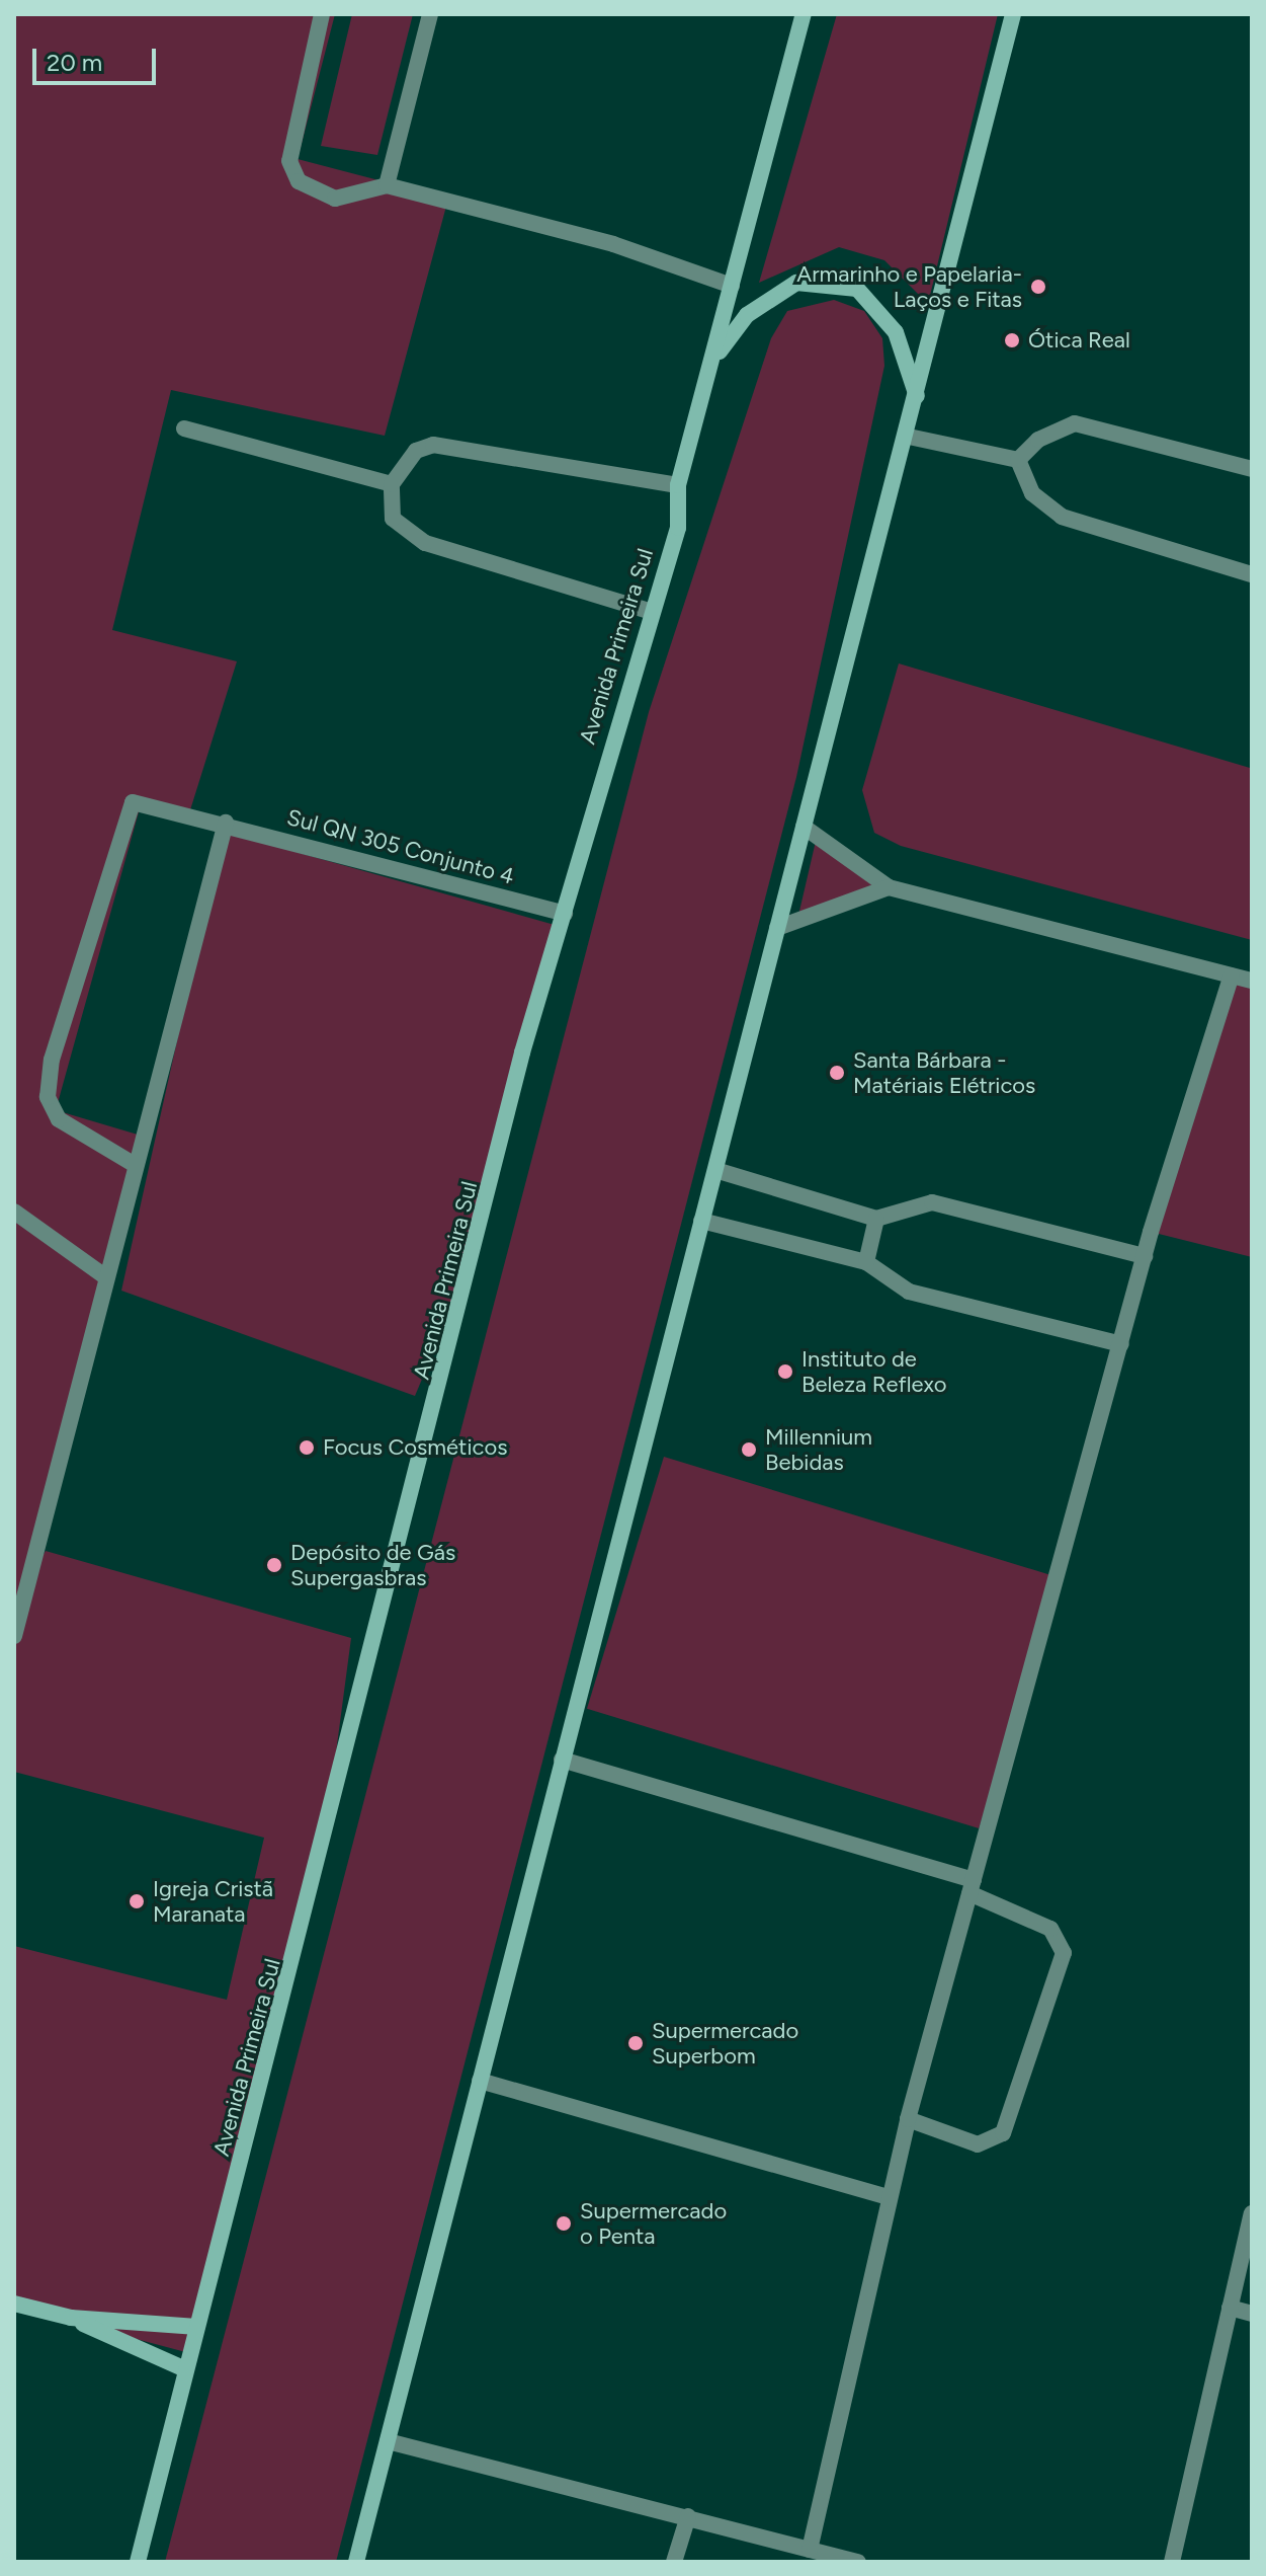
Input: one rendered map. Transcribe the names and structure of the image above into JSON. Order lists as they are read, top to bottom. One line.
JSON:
{"streets":{"main road":["Avenida Primeira Sul"],"street":["Sul QN 305 Conjunto 4"]},"crossings":[["Avenida Primeira Sul","Sul QN 305 Conjunto 4"]],"places":["Armarinho e Papelaria- Laços e Fitas","Ótica Real","Santa Bárbara - Matériais Elétricos","Instituto de Beleza Reflexo","Focus Cosméticos","Millennium Bebidas","Depósito de Gás Supergasbras","Igreja Cristã Maranata","Supermercado Superbom","Supermercado o Penta"],"scale_bar":"20 m"}
